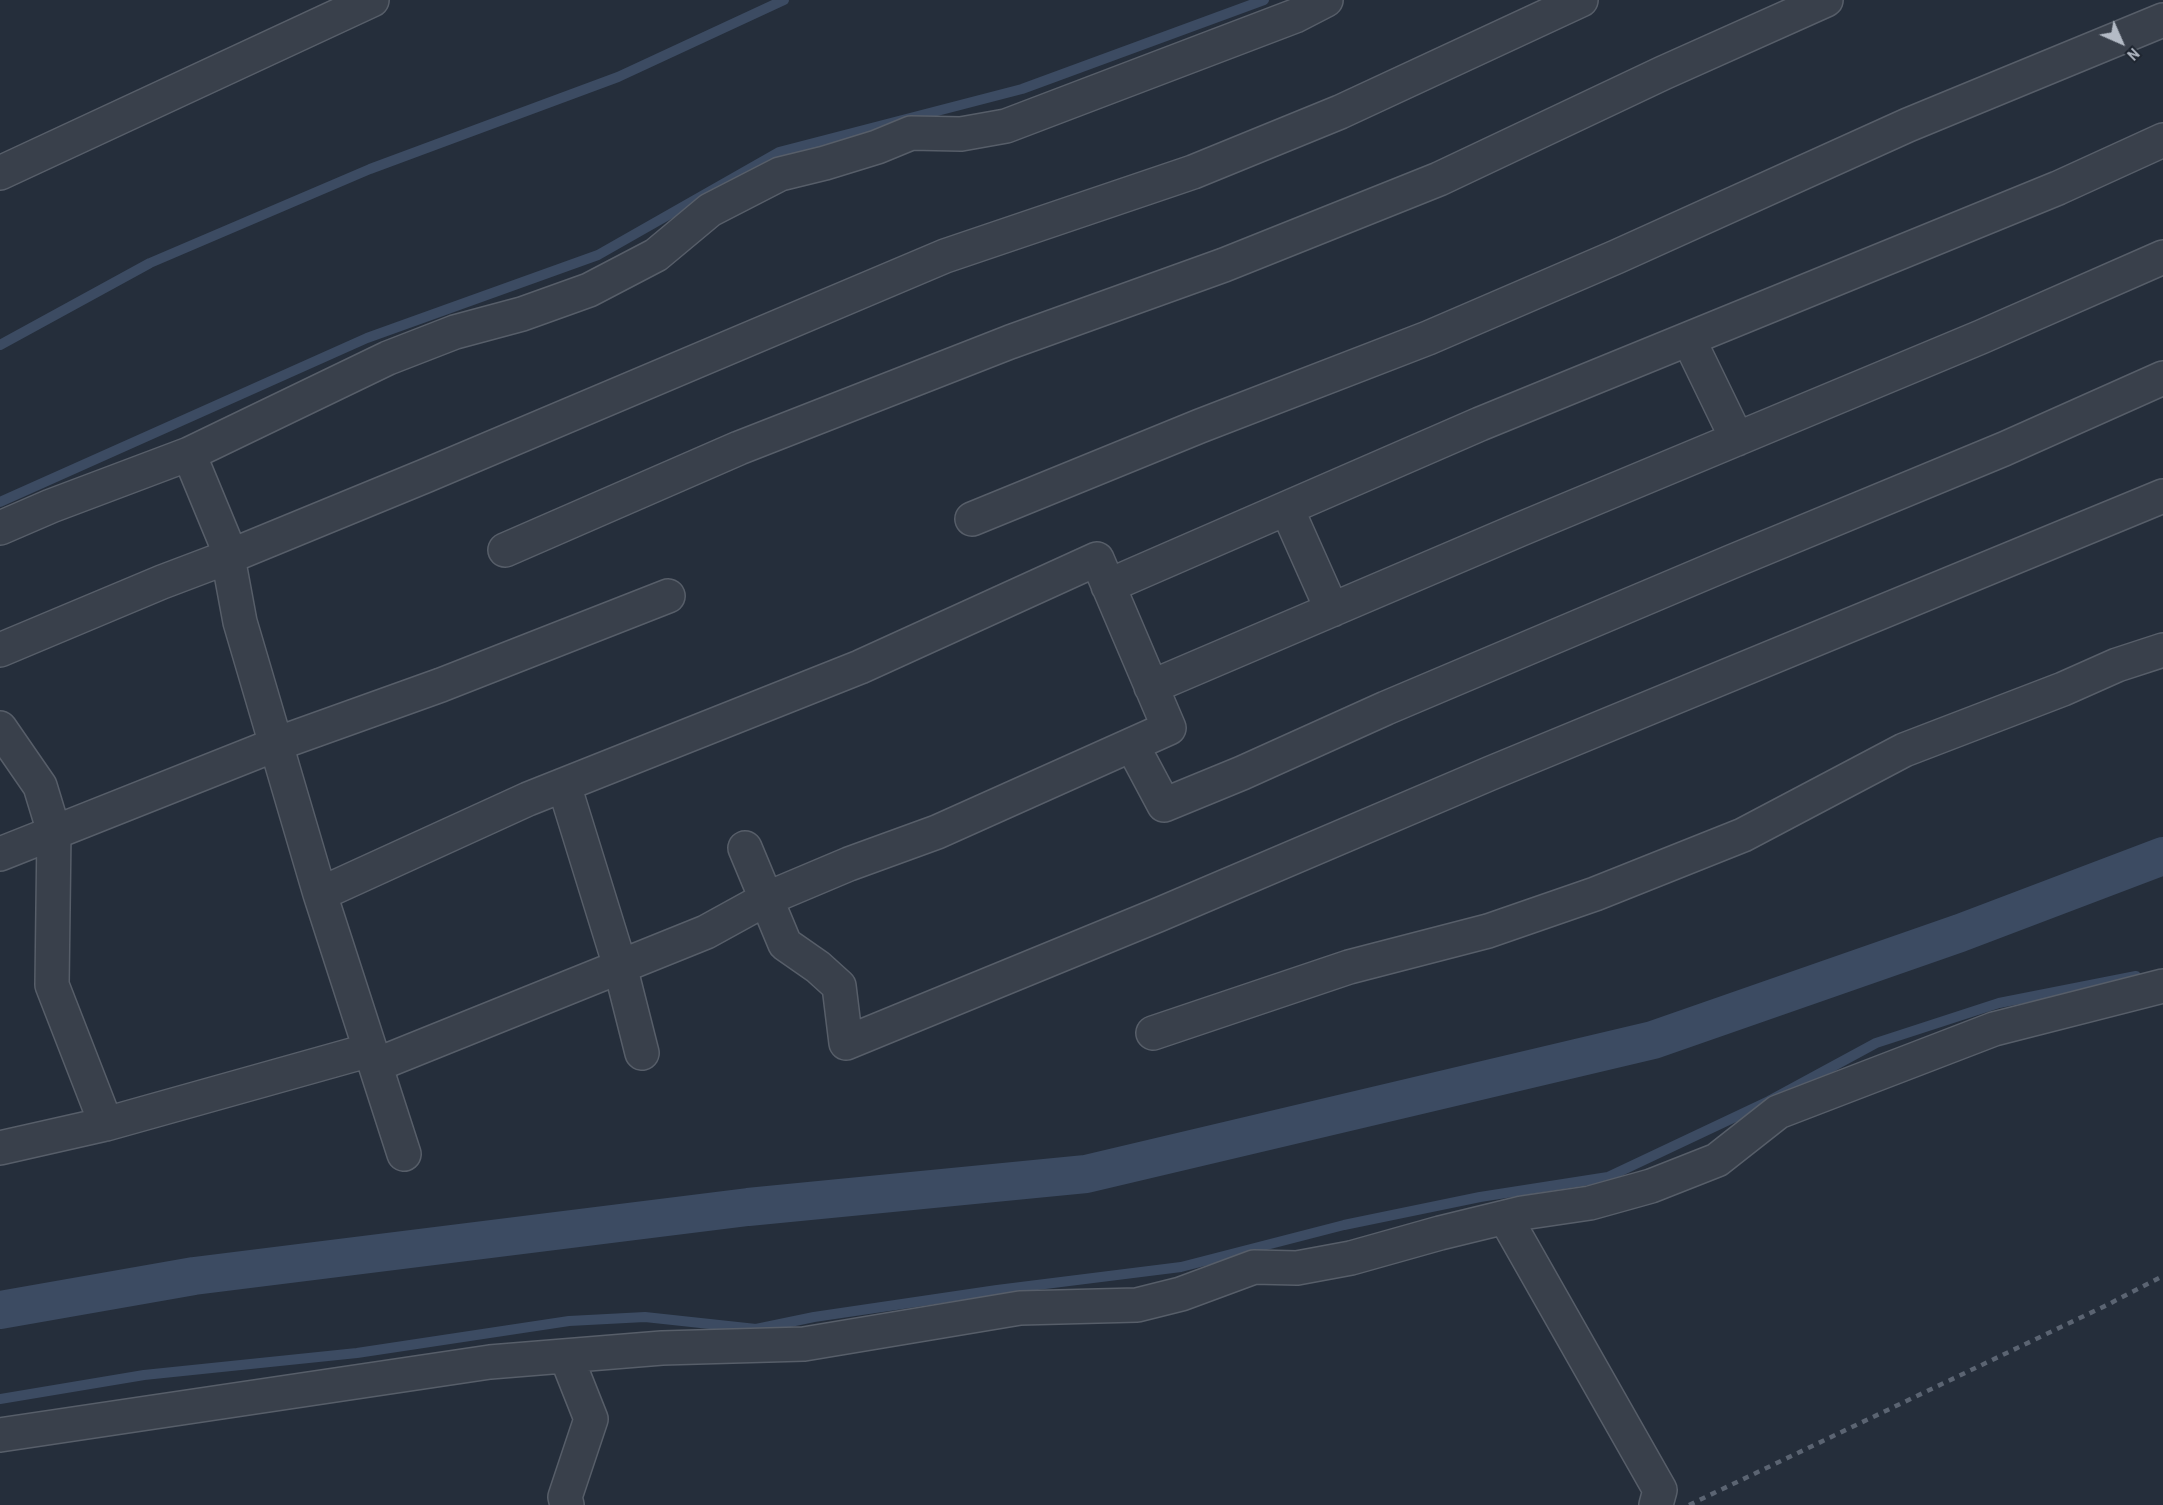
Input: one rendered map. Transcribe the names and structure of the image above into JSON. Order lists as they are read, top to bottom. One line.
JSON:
{"north":"bottom right"}
